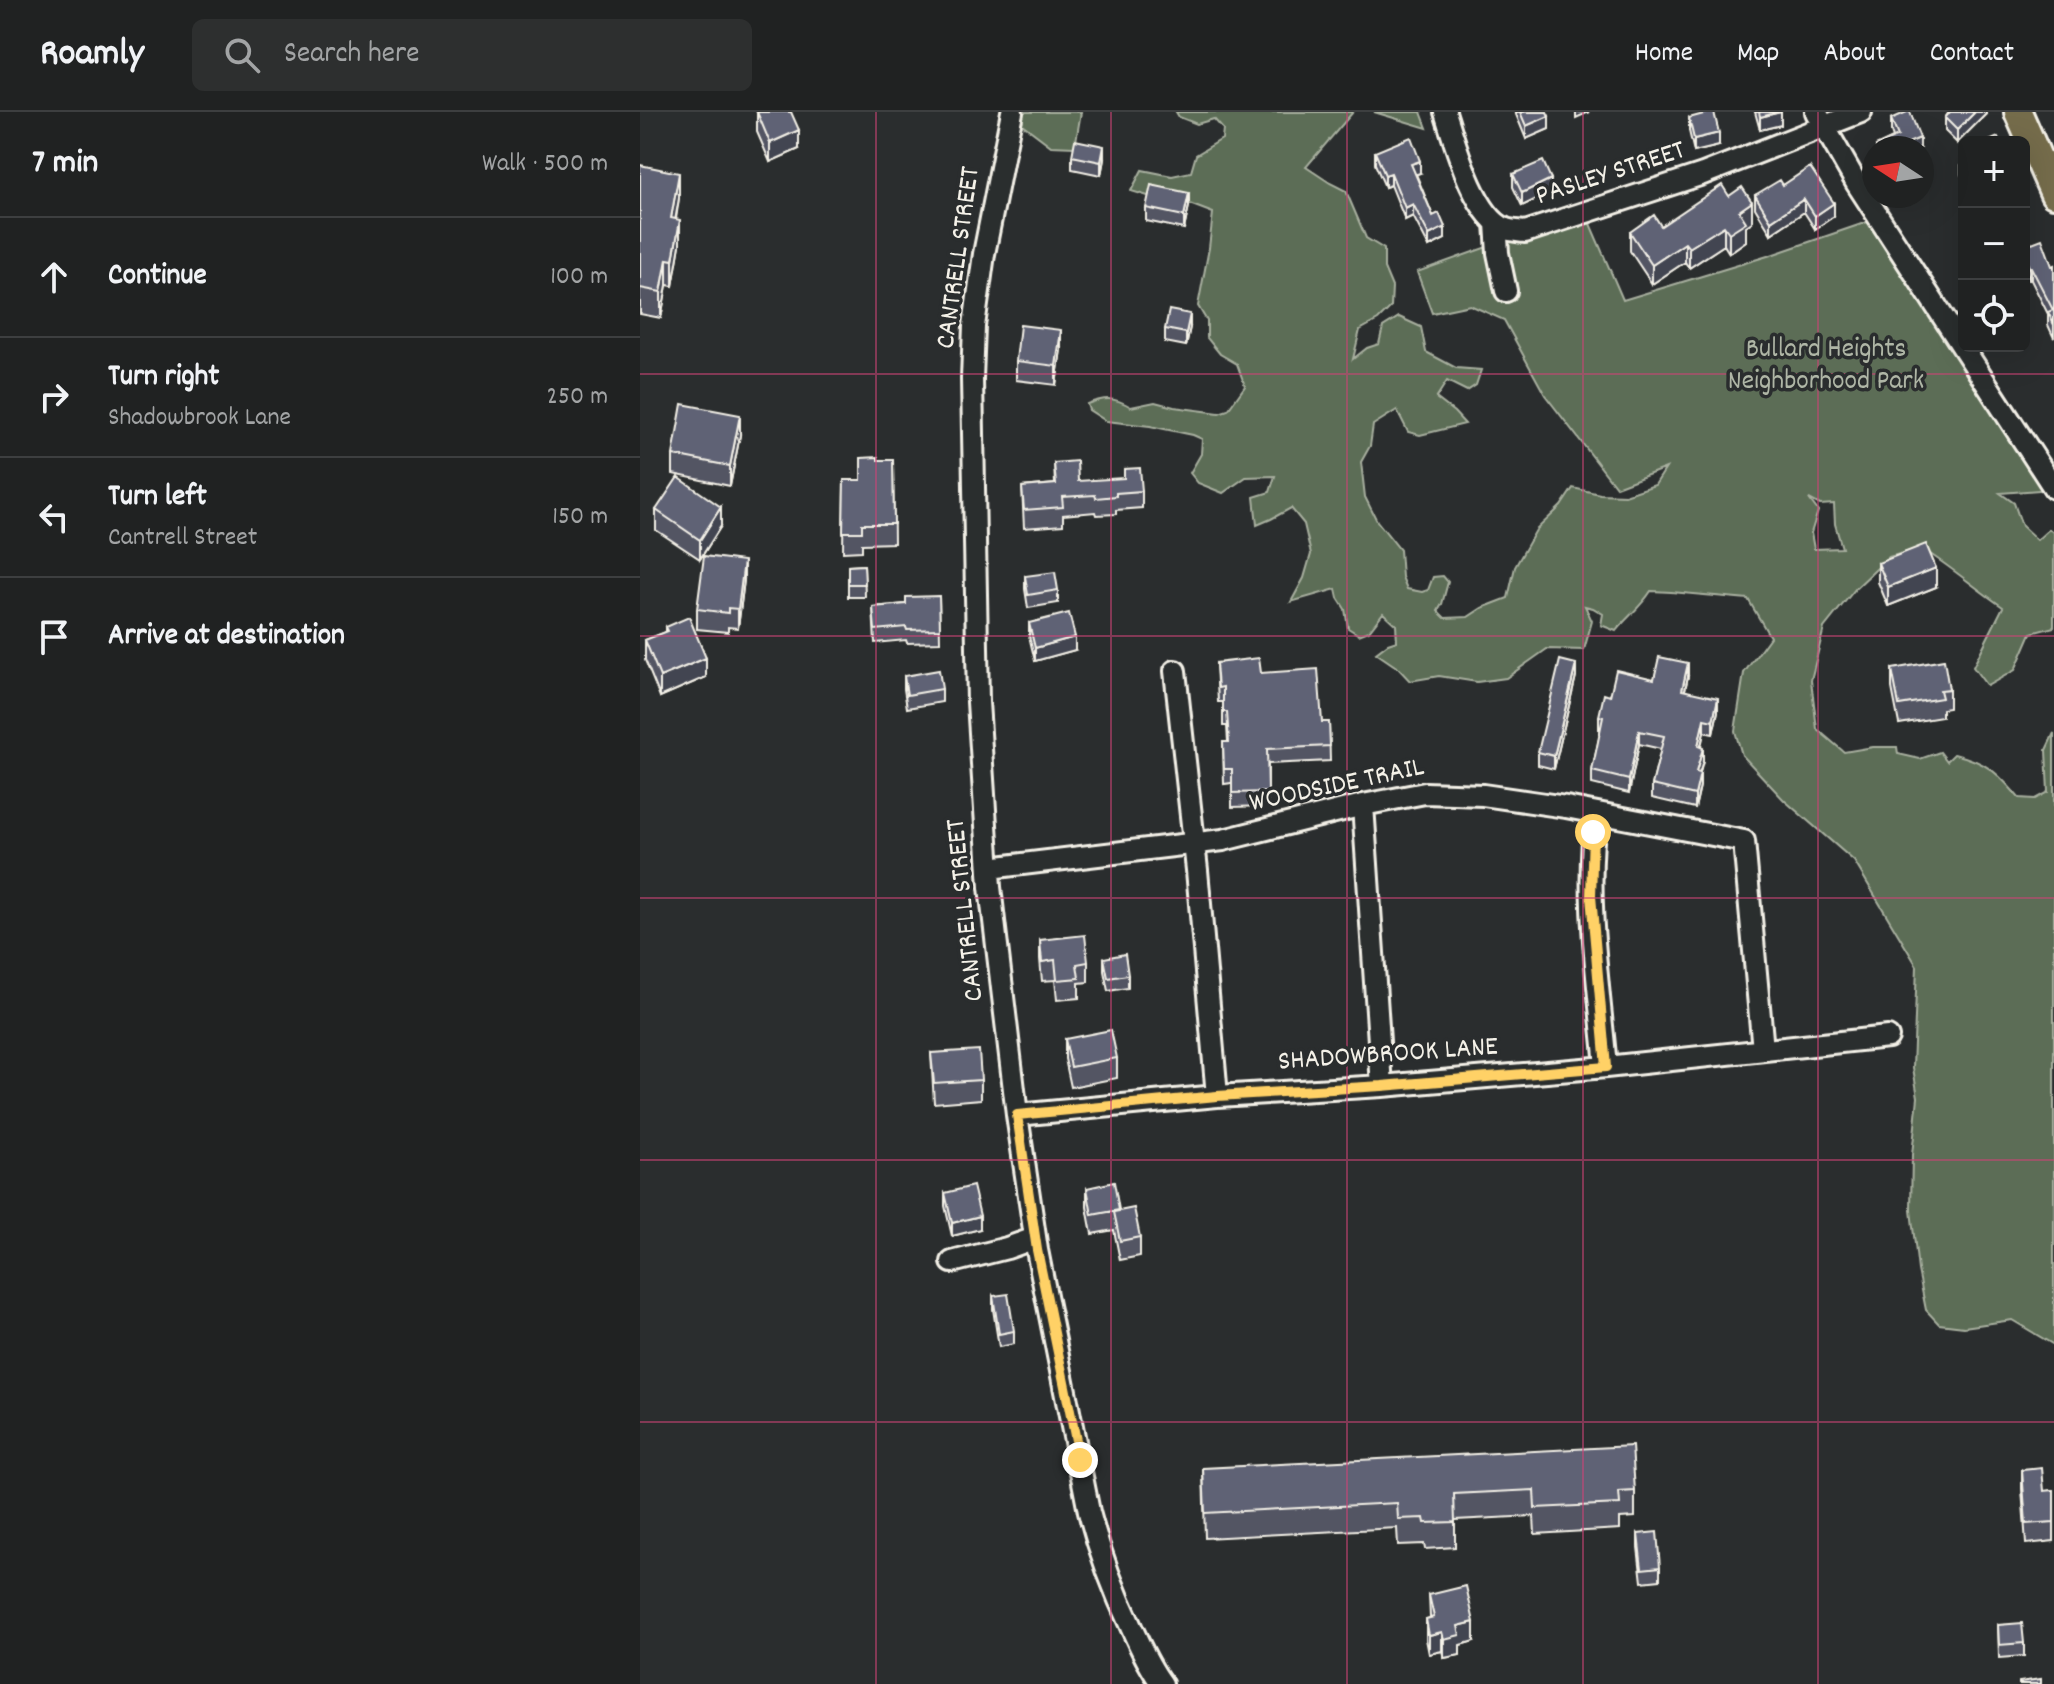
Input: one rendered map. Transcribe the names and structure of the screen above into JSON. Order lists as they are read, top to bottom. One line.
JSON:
{"streets":{"street":["PASLEY STREET","CANTRELL STREET","WOODSIDE TRAIL","SHADOWBROOK LANE"]},"crossings":[["CANTRELL STREET","WOODSIDE TRAIL"],["CANTRELL STREET","SHADOWBROOK LANE"],["WOODSIDE TRAIL","SHADOWBROOK LANE"]],"parks":["Bullard Heights Neighborhood Park"],"north":"left","page":{"header":"Roamly","search":"Search here","nav":["Home","Map","About","Contact"],"heading":["7 min","Walk · 500 m"],"map_buttons":["+","−"],"list":[["Continue","100 m"],["Turn right","Shadowbrook Lane","250 m"],["Turn left","Cantrell Street","150 m"],"Arrive at destination"]}}
